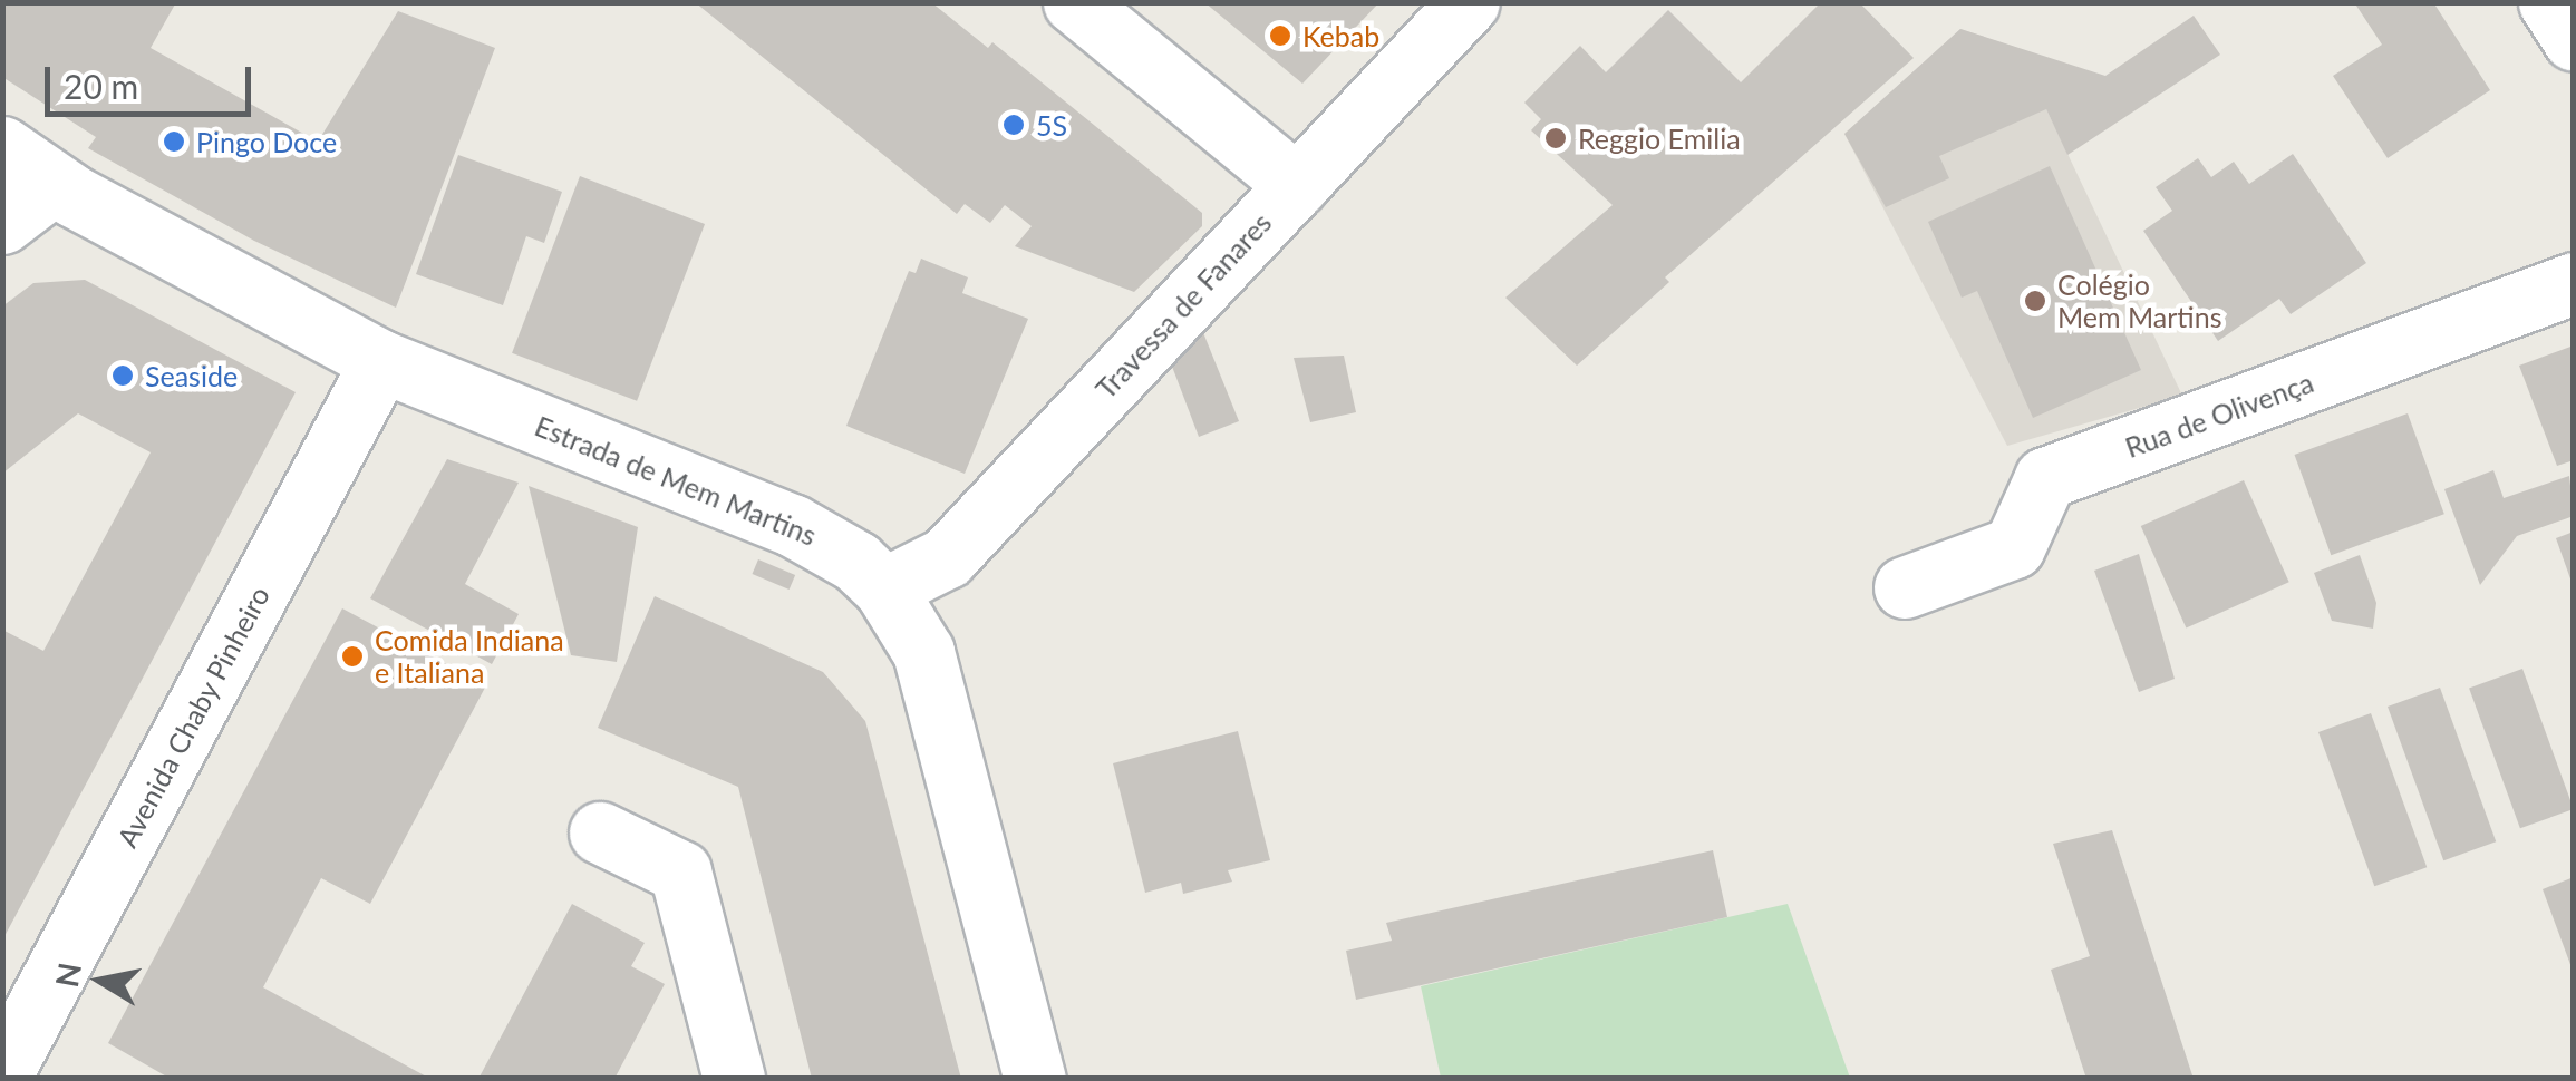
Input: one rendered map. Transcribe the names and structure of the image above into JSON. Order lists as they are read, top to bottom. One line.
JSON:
{"streets":{"street":["Travessa de Fanares","Rua de Olivença","Estrada de Mem Martins","Avenida Chaby Pinheiro"]},"crossings":[["Travessa de Fanares","Estrada de Mem Martins"],["Estrada de Mem Martins","Avenida Chaby Pinheiro"]],"places":["Kebab","5S","Reggio Emilia","Pingo Doce","Colégio Mem Martins","Seaside","Comida Indiana e Italiana"],"scale_bar":"20 m","north":"left"}
